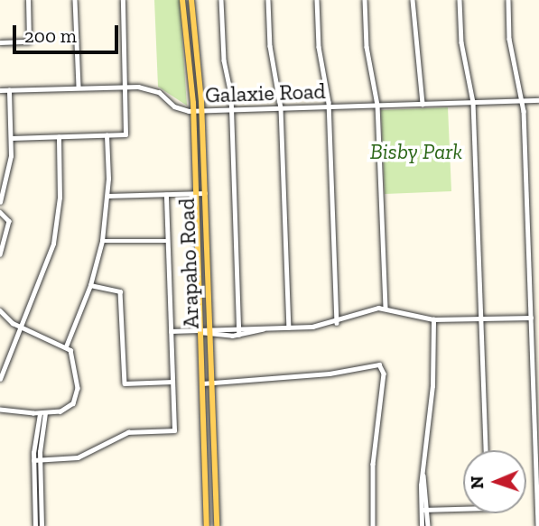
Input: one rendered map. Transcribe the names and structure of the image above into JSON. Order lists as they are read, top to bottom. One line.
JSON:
{"streets":{"main road":["Arapaho Road"],"street":["Galaxie Road"]},"crossings":[["Galaxie Road","Arapaho Road"]],"parks":["Bisby Park"],"scale_bar":"200 m","north":"left"}
